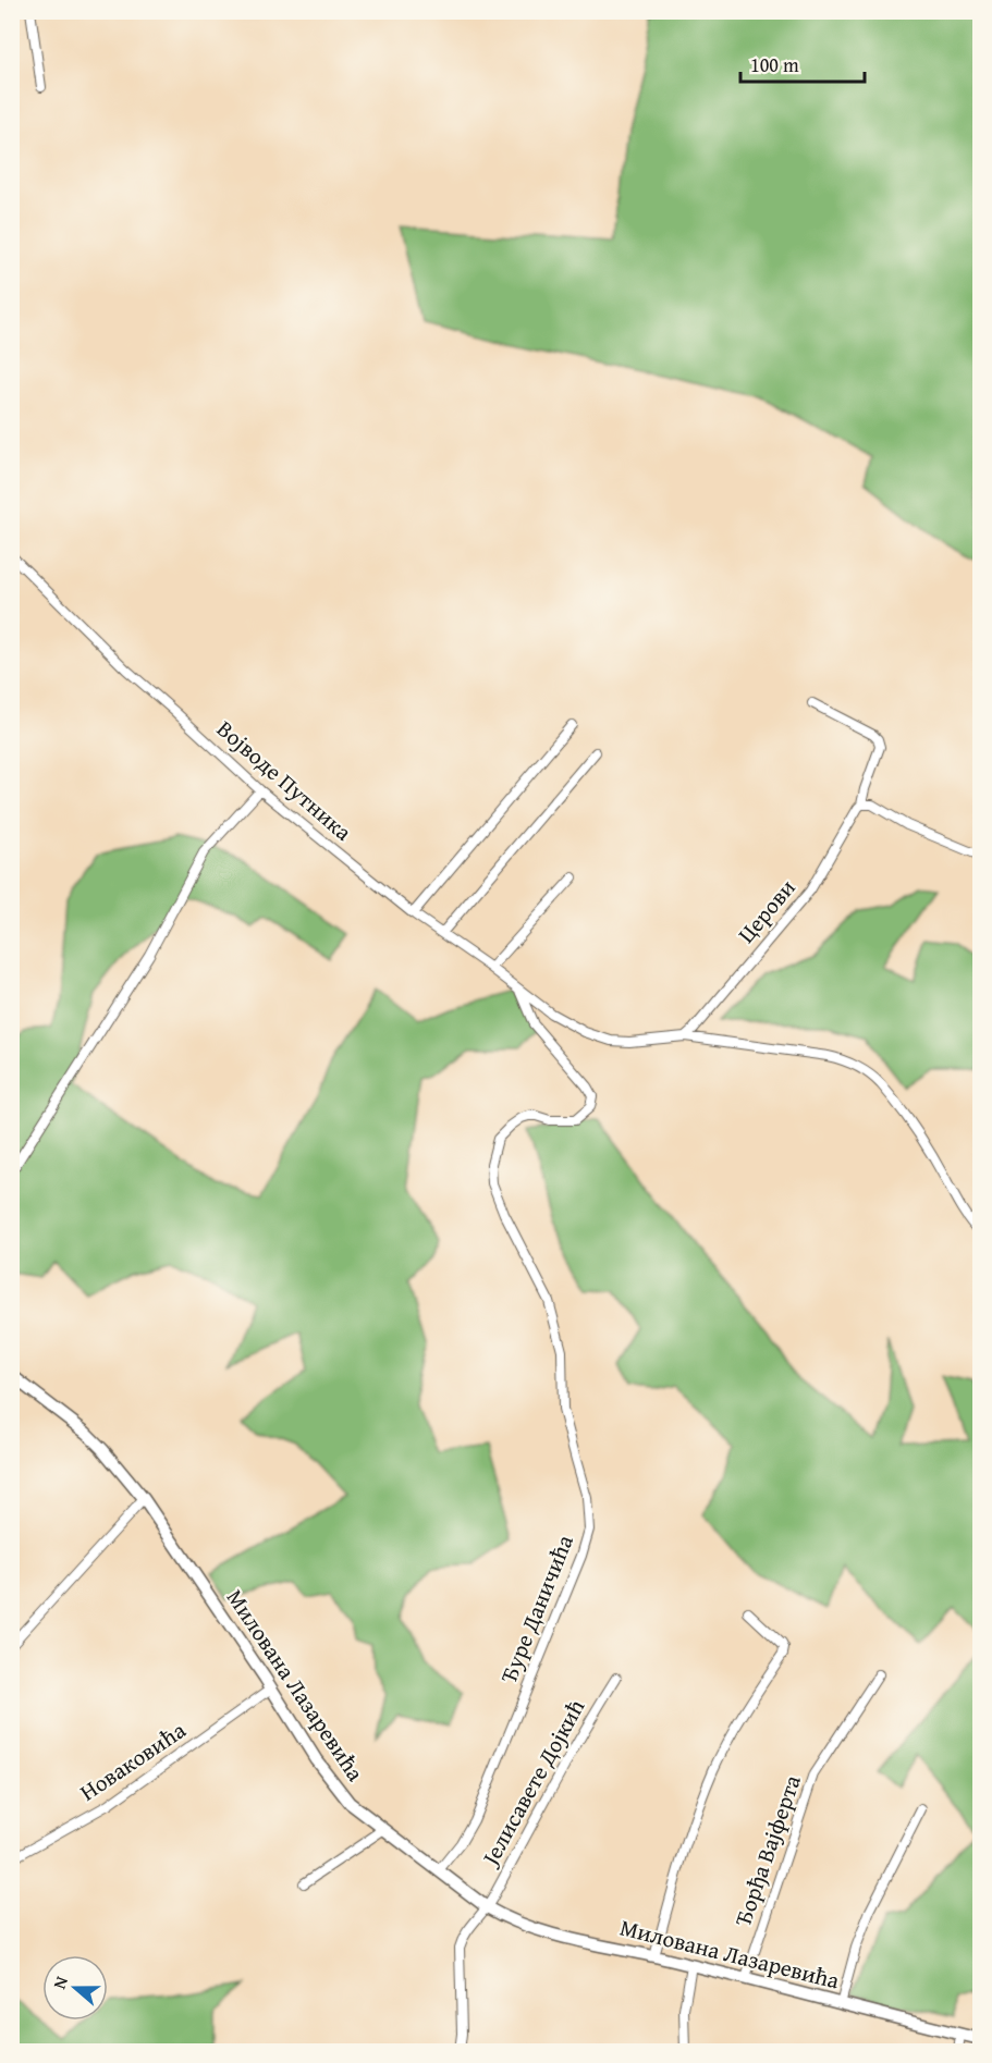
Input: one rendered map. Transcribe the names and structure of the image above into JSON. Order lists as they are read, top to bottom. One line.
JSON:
{"streets":{"street":["Војводе Путника","Церови","Ђуре Даничића","Милована Лазаревића","Новаковића","Јелисавете Дојкић","Ђорђа Вајферта"]},"crossings":[["Војводе Путника","Церови"],["Војводе Путника","Ђуре Даничића"],["Ђуре Даничића","Милована Лазаревића"],["Милована Лазаревића","Новаковића"],["Милована Лазаревића","Јелисавете Дојкић"],["Милована Лазаревића","Ђорђа Вајферта"]],"scale_bar":"100 m","north":"left"}
